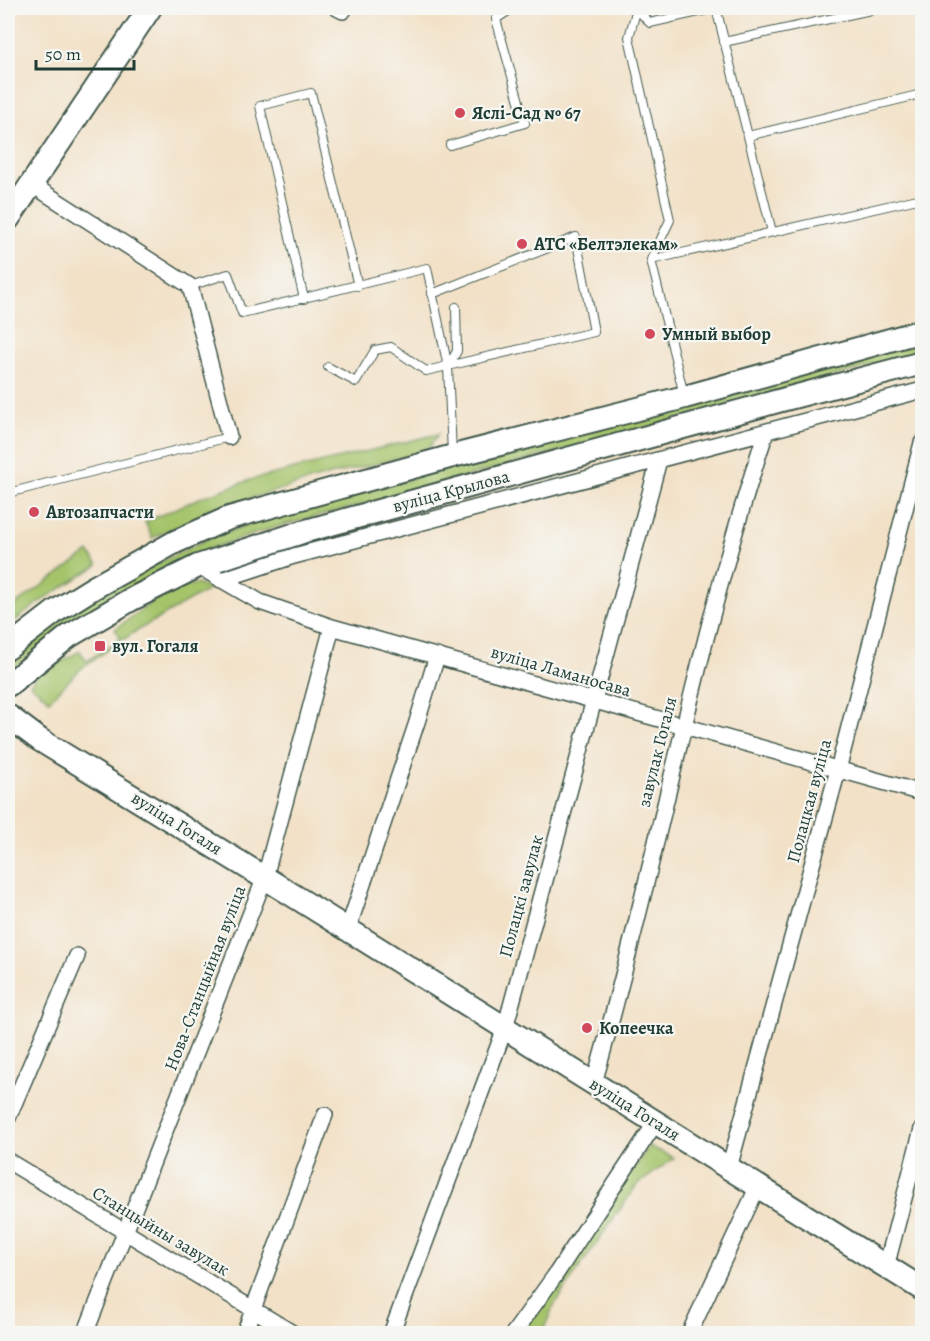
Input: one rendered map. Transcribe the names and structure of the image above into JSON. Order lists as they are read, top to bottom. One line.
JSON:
{"streets":{"main road":["вуліца Крылова","вуліца Гогаля"],"street":["вуліца Ламаносава","завулак Гогаля","Полацкая вуліца","Полацкі завулак","Нова-Станцыйная вуліца","Станцыйны завулак"]},"crossings":[["вуліца Крылова","вуліца Ламаносава"],["вуліца Ламаносава","завулак Гогаля"],["вуліца Ламаносава","Полацкая вуліца"],["вуліца Ламаносава","Полацкі завулак"],["вуліца Ламаносава","Нова-Станцыйная вуліца"],["завулак Гогаля","вуліца Гогаля"],["Полацкая вуліца","вуліца Гогаля"],["вуліца Гогаля","Полацкі завулак"],["вуліца Гогаля","Нова-Станцыйная вуліца"],["Нова-Станцыйная вуліца","Станцыйны завулак"]],"places":{"other":["Яслі-Сад № 67","АТС «Белтэлекам»","Умный выбор","Автозапчасти","Копеечка"],"transit":["вул. Гогаля"]},"scale_bar":"50 m"}
